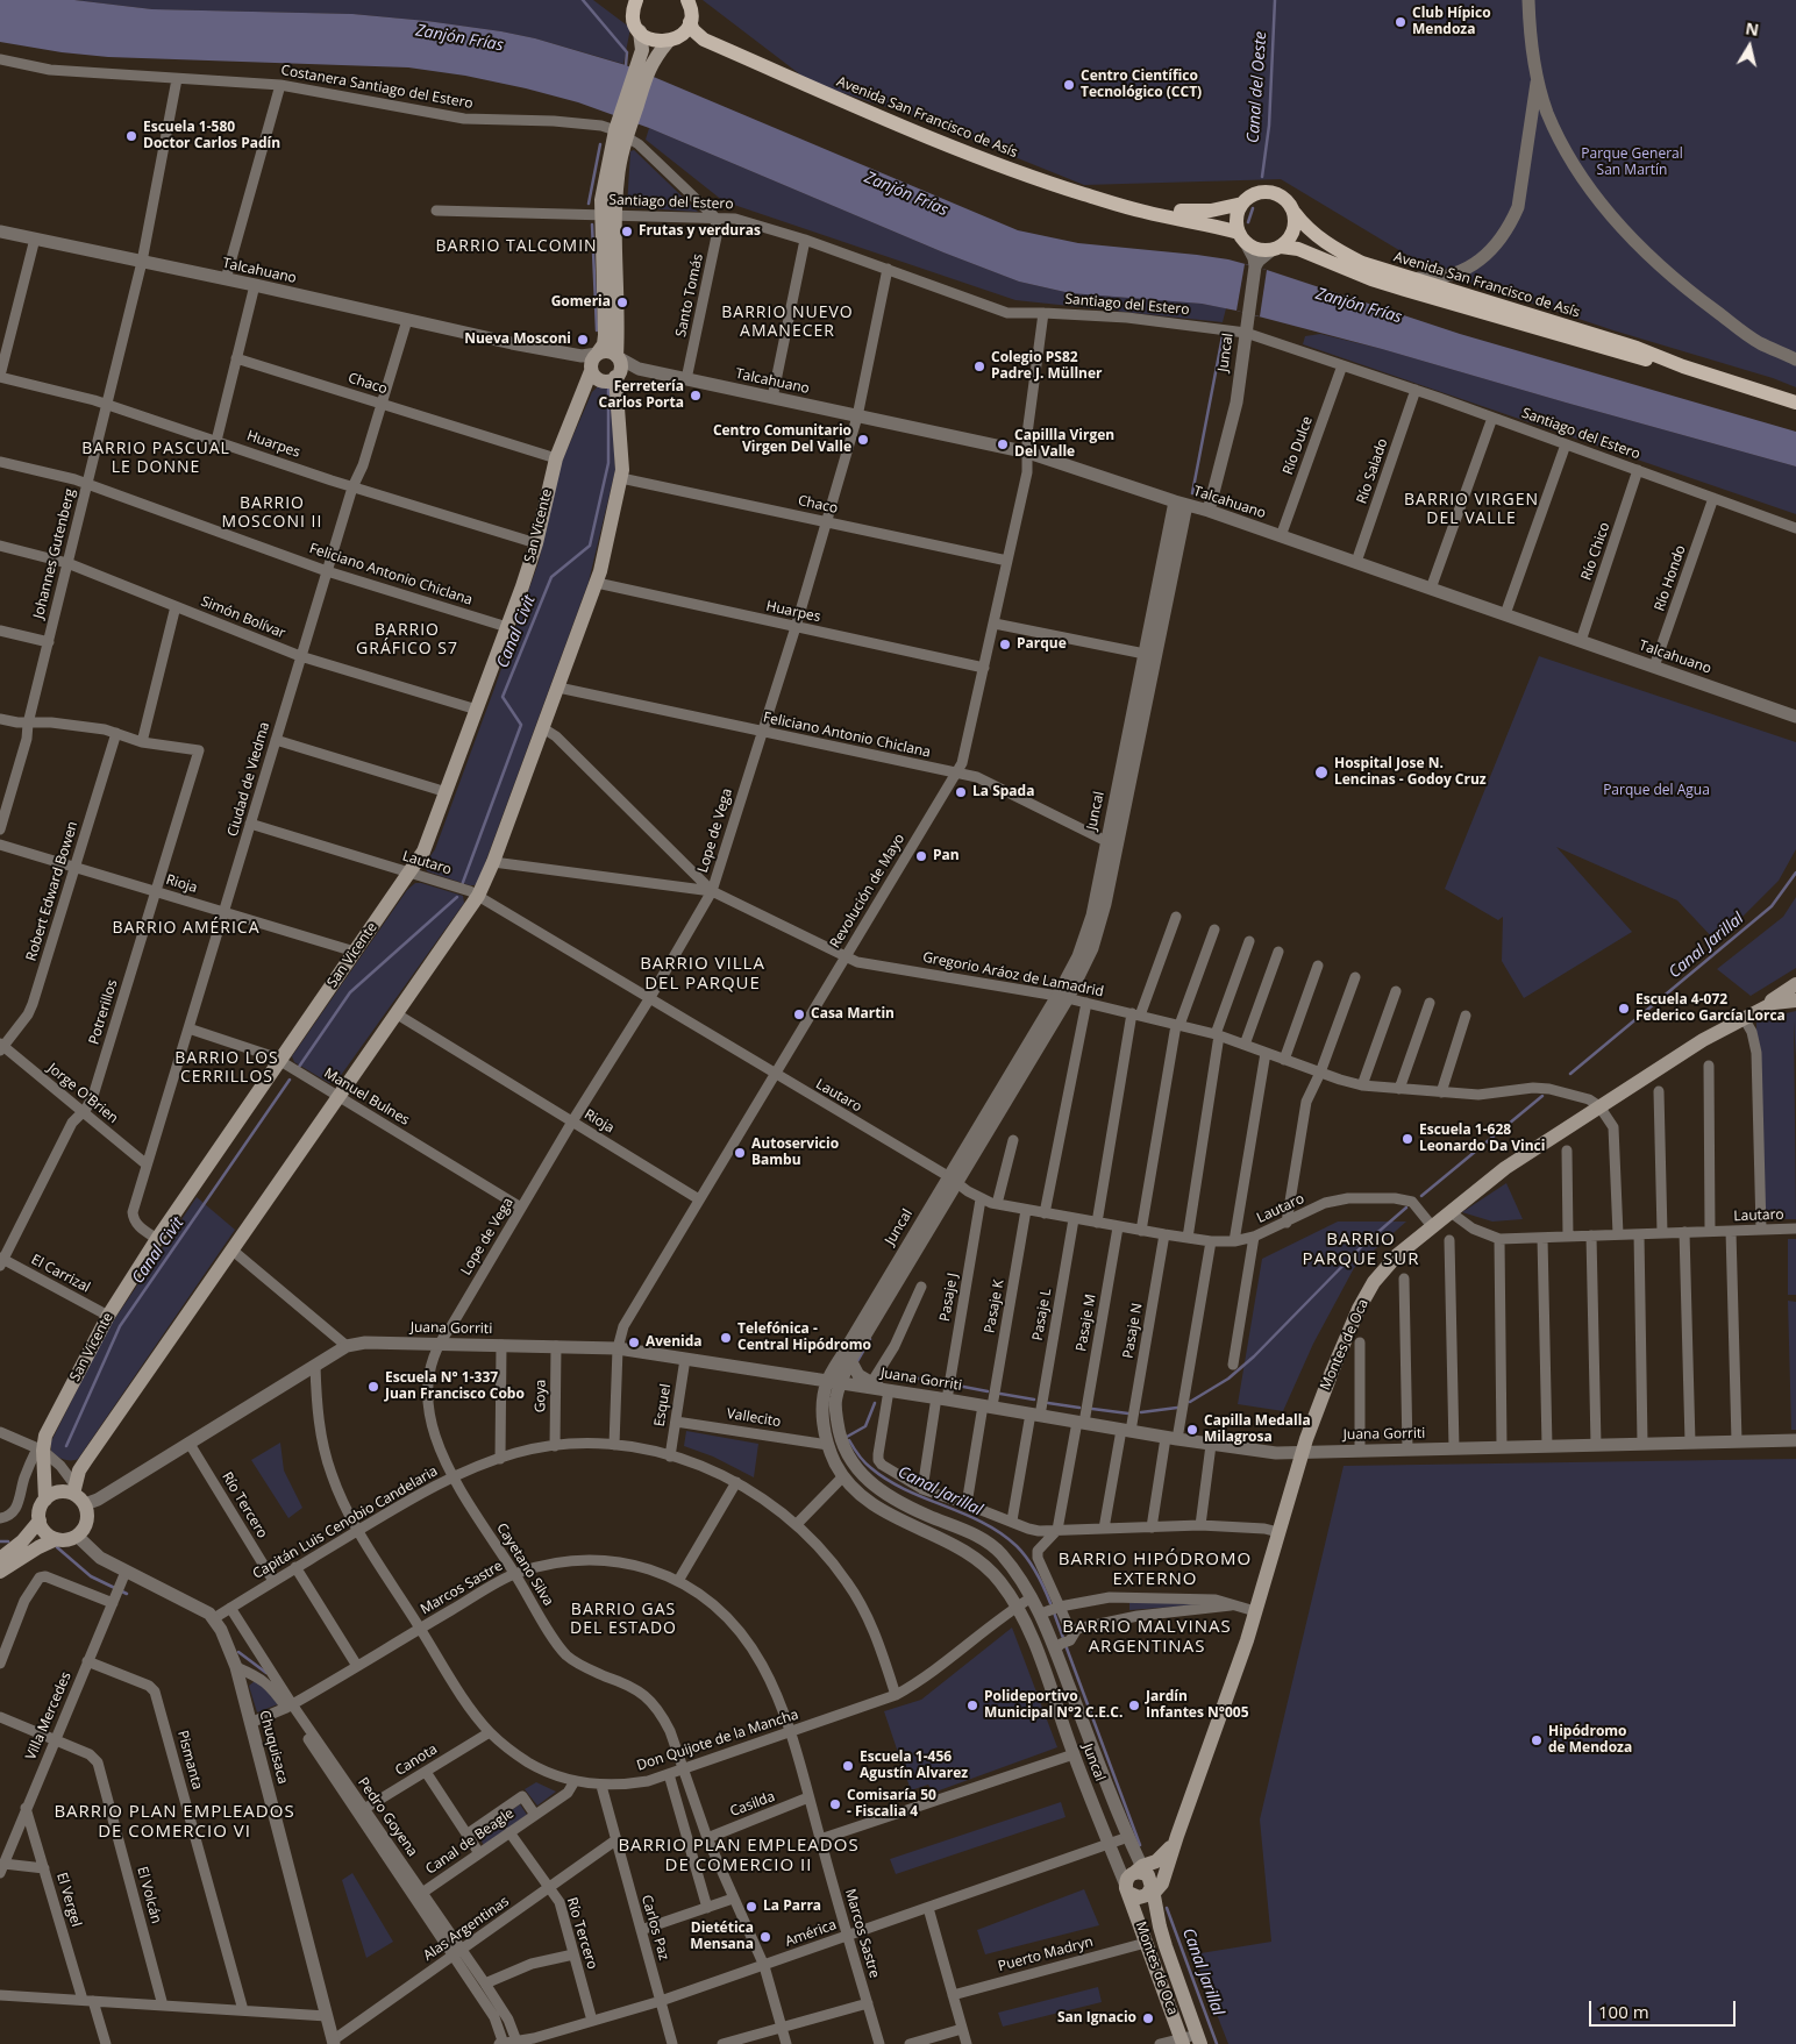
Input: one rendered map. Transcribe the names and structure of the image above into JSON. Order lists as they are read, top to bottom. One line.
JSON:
{"streets":{"main road":["Avenida San Francisco de Asís","San Vicente","Montes de Oca"],"street":["Costanera Santiago del Estero","Santiago del Estero","Talcahuano","Santo Tomás","Juncal","Chaco","Huarpes","Río Dulce","Río Salado","Río Chico","Johannes Gutenberg","Feliciano Antonio Chiclana","Río Hondo","Simón Bolívar","Ciudad de Viedma","Lope de Vega","Lautaro","Rioja","Robert Edward Bowen","Revolución de Mayo","Gregorio Aráoz de Lamadrid","Potrerillos","Jorge O'Brien","Manuel Bulnes","El Carrizal","Pasaje J","Pasaje K","Pasaje L","Pasaje M","Juana Gorriti","Pasaje N","Goya","Esquel","Vallecito","Río Tercero","Capitán Luis Cenobio Candelaria","Cayetano Silva","Marcos Sastre","Villa Mercedes","Don Quijote de la Mancha","Chuquisaca","Pismanta","Canota","Casilda","Pedro Goyena","Canal de Beagle","El Volcán","El Vergel","Carlos Paz","Alas Argentinas","América","Puerto Madryn"]},"crossings":[["Costanera Santiago del Estero","Santiago del Estero"],["Costanera Santiago del Estero","Santo Tomás"],["Costanera Santiago del Estero","Johannes Gutenberg"],["Santiago del Estero","Santo Tomás"],["Santiago del Estero","Juncal"],["Santiago del Estero","Río Dulce"],["Santiago del Estero","Río Salado"],["Santiago del Estero","Río Chico"],["Santiago del Estero","Río Hondo"],["Santiago del Estero","Lope de Vega"],["Santiago del Estero","Revolución de Mayo"],["Talcahuano","Santo Tomás"],["Talcahuano","Juncal"],["Talcahuano","Río Dulce"],["Talcahuano","Río Salado"],["Talcahuano","San Vicente"],["Talcahuano","Río Chico"],["Talcahuano","Johannes Gutenberg"],["Talcahuano","Río Hondo"],["Talcahuano","Ciudad de Viedma"],["Talcahuano","Lope de Vega"],["Talcahuano","Revolución de Mayo"],["Juncal","Feliciano Antonio Chiclana"],["Juncal","Lautaro"],["Juncal","Gregorio Aráoz de Lamadrid"],["Juncal","Juana Gorriti"],["Juncal","Montes de Oca"],["Juncal","Vallecito"],["Juncal","Don Quijote de la Mancha"],["Juncal","América"],["Chaco","San Vicente"],["Chaco","Ciudad de Viedma"],["Chaco","Lope de Vega"],["Chaco","Revolución de Mayo"],["Huarpes","San Vicente"],["Huarpes","Johannes Gutenberg"],["Huarpes","Ciudad de Viedma"],["Huarpes","Lope de Vega"],["Huarpes","Revolución de Mayo"],["San Vicente","Feliciano Antonio Chiclana"],["San Vicente","Simón Bolívar"],["San Vicente","Ciudad de Viedma"],["San Vicente","Lautaro"],["San Vicente","Rioja"],["San Vicente","Manuel Bulnes"],["San Vicente","El Carrizal"],["San Vicente","Juana Gorriti"],["Johannes Gutenberg","Feliciano Antonio Chiclana"],["Johannes Gutenberg","Simón Bolívar"],["Feliciano Antonio Chiclana","Ciudad de Viedma"],["Feliciano Antonio Chiclana","Lope de Vega"],["Feliciano Antonio Chiclana","Revolución de Mayo"],["Simón Bolívar","Ciudad de Viedma"],["Ciudad de Viedma","Lautaro"],["Ciudad de Viedma","Rioja"],["Ciudad de Viedma","Jorge O'Brien"],["Ciudad de Viedma","Manuel Bulnes"],["Lope de Vega","Lautaro"],["Lope de Vega","Rioja"],["Lope de Vega","Gregorio Aráoz de Lamadrid"],["Lope de Vega","Manuel Bulnes"],["Lope de Vega","Juana Gorriti"],["Lope de Vega","Cayetano Silva"],["Lautaro","Revolución de Mayo"],["Lautaro","Pasaje J"],["Lautaro","Pasaje K"],["Lautaro","Pasaje L"],["Lautaro","Pasaje M"],["Lautaro","Pasaje N"],["Lautaro","Montes de Oca"],["Rioja","Robert Edward Bowen"],["Rioja","Revolución de Mayo"],["Rioja","Potrerillos"],["Robert Edward Bowen","Jorge O'Brien"],["Revolución de Mayo","Gregorio Aráoz de Lamadrid"],["Revolución de Mayo","Juana Gorriti"],["Revolución de Mayo","Capitán Luis Cenobio Candelaria"],["Gregorio Aráoz de Lamadrid","Montes de Oca"],["Potrerillos","Jorge O'Brien"],["Potrerillos","El Carrizal"],["Pasaje J","Juana Gorriti"],["Pasaje K","Juana Gorriti"],["Pasaje L","Juana Gorriti"],["Pasaje M","Juana Gorriti"],["Juana Gorriti","Pasaje N"],["Juana Gorriti","Montes de Oca"],["Juana Gorriti","Goya"],["Juana Gorriti","Esquel"],["Juana Gorriti","Río Tercero"],["Juana Gorriti","Cayetano Silva"],["Juana Gorriti","Don Quijote de la Mancha"],["Montes de Oca","Puerto Madryn"],["Goya","Capitán Luis Cenobio Candelaria"],["Esquel","Vallecito"],["Esquel","Capitán Luis Cenobio Candelaria"],["Río Tercero","Capitán Luis Cenobio Candelaria"],["Río Tercero","Canal de Beagle"],["Río Tercero","Alas Argentinas"],["Río Tercero","América"],["Capitán Luis Cenobio Candelaria","Cayetano Silva"],["Capitán Luis Cenobio Candelaria","Don Quijote de la Mancha"],["Capitán Luis Cenobio Candelaria","Chuquisaca"],["Capitán Luis Cenobio Candelaria","Pedro Goyena"],["Cayetano Silva","Marcos Sastre"],["Cayetano Silva","Don Quijote de la Mancha"],["Cayetano Silva","Casilda"],["Cayetano Silva","América"],["Marcos Sastre","Don Quijote de la Mancha"],["Marcos Sastre","Chuquisaca"],["Marcos Sastre","Casilda"],["Marcos Sastre","Pedro Goyena"],["Marcos Sastre","América"],["Villa Mercedes","Pismanta"],["Villa Mercedes","El Volcán"],["Villa Mercedes","El Vergel"],["Don Quijote de la Mancha","Canota"],["Don Quijote de la Mancha","Canal de Beagle"],["Don Quijote de la Mancha","Carlos Paz"],["Chuquisaca","Pedro Goyena"],["Chuquisaca","Alas Argentinas"],["Canota","Pedro Goyena"],["Pedro Goyena","Canal de Beagle"],["Pedro Goyena","Alas Argentinas"],["Pedro Goyena","América"],["Carlos Paz","Alas Argentinas"],["Carlos Paz","América"]],"districts":["BARRIO TALCOMIN","BARRIO NUEVO AMANECER","BARRIO PASCUAL LE DONNE","BARRIO VIRGEN DEL VALLE","BARRIO MOSCONI II","BARRIO GRÁFICO S7","BARRIO AMÉRICA","BARRIO VILLA DEL PARQUE","BARRIO LOS CERRILLOS","BARRIO PARQUE SUR","BARRIO HIPÓDROMO EXTERNO","BARRIO GAS DEL ESTADO","BARRIO MALVINAS ARGENTINAS","BARRIO PLAN EMPLEADOS DE COMERCIO VI","BARRIO PLAN EMPLEADOS DE COMERCIO II"],"water":["Zanjón Frías","Canal del Oeste","Canal Civit","Canal Jarillal"],"parks":["Parque General San Martín","Parque del Agua"],"places":["Club Hípico Mendoza","Centro Científico Tecnológico (CCT)","Escuela 1-580 Doctor Carlos Padín","Frutas y verduras","Gomeria","Nueva Mosconi","Colegio PS82 Padre J. Müllner","Ferretería Carlos Porta","Centro Comunitario Virgen Del Valle","Capillla Virgen Del Valle","Parque","Hospital Jose N. Lencinas - Godoy Cruz","La Spada","Pan","Escuela 4-072 Federico García Lorca","Casa Martin","Escuela 1-628 Leonardo Da Vinci","Autoservicio Bambu","Telefónica - Central Hipódromo","Avenida","Escuela N° 1-337 Juan Francisco Cobo","Capilla Medalla Milagrosa","Polideportivo Municipal N°2 C.E.C.","Jardín Infantes N°005","Hipódromo de Mendoza","Escuela 1-456 Agustín Alvarez","Comisaría 50 - Fiscalia 4","La Parra","Dietética Mensana","San Ignacio"],"scale_bar":"100 m","north":"top"}
